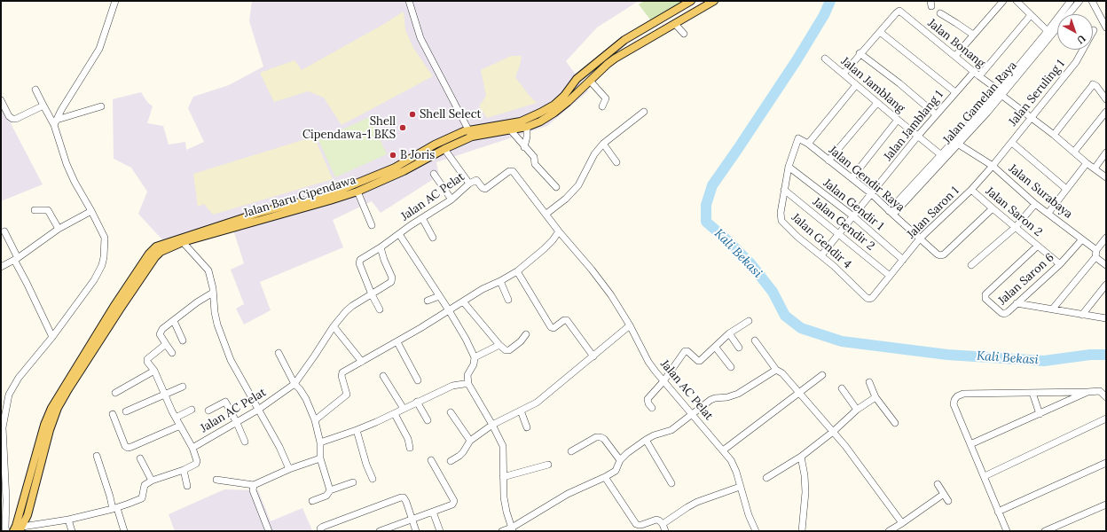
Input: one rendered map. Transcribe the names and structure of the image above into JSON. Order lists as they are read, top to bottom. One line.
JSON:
{"streets":{"main road":["Jalan Baru Cipendawa"],"street":["Jalan Bonang","Jalan Jamblang","Jalan Seruling 1","Jalan Gamelan Raya","Jalan Jamblang 1","Jalan Gendir Raya","Jalan Surabaya","Jalan AC Pelat","Jalan Gendir 1","Jalan Saron 2","Jalan Saron 1","Jalan Gendir 2","Jalan Gendir 4","Jalan Saron 6"]},"crossings":[["Jalan Bonang","Jalan Seruling 1"],["Jalan Bonang","Jalan Gamelan Raya"],["Jalan Bonang","Jalan Jamblang 1"],["Jalan Jamblang","Jalan Gamelan Raya"],["Jalan Jamblang","Jalan Jamblang 1"],["Jalan Seruling 1","Jalan Surabaya"],["Jalan Seruling 1","Jalan Saron 1"],["Jalan Gamelan Raya","Jalan Gendir Raya"],["Jalan Gamelan Raya","Jalan Surabaya"],["Jalan Jamblang 1","Jalan Gendir Raya"],["Jalan Jamblang 1","Jalan Gendir 1"],["Jalan Jamblang 1","Jalan Gendir 2"],["Jalan Jamblang 1","Jalan Gendir 4"],["Jalan Gendir Raya","Jalan Saron 2"],["Jalan Gendir Raya","Jalan Saron 1"],["Jalan Gendir Raya","Jalan Gendir 4"],["Jalan Surabaya","Jalan Saron 1"],["Jalan Surabaya","Jalan Saron 6"],["Jalan Gendir 1","Jalan Saron 1"],["Jalan Gendir 1","Jalan Gendir 4"],["Jalan Saron 2","Jalan Saron 1"],["Jalan Saron 2","Jalan Saron 6"],["Jalan Saron 1","Jalan Gendir 2"],["Jalan Saron 1","Jalan Gendir 4"],["Jalan Gendir 2","Jalan Gendir 4"]],"water":["Kali Bekasi"],"places":["Shell Select","Shell Cipendawa-1 BKS","B Joris"],"north":"bottom right"}
